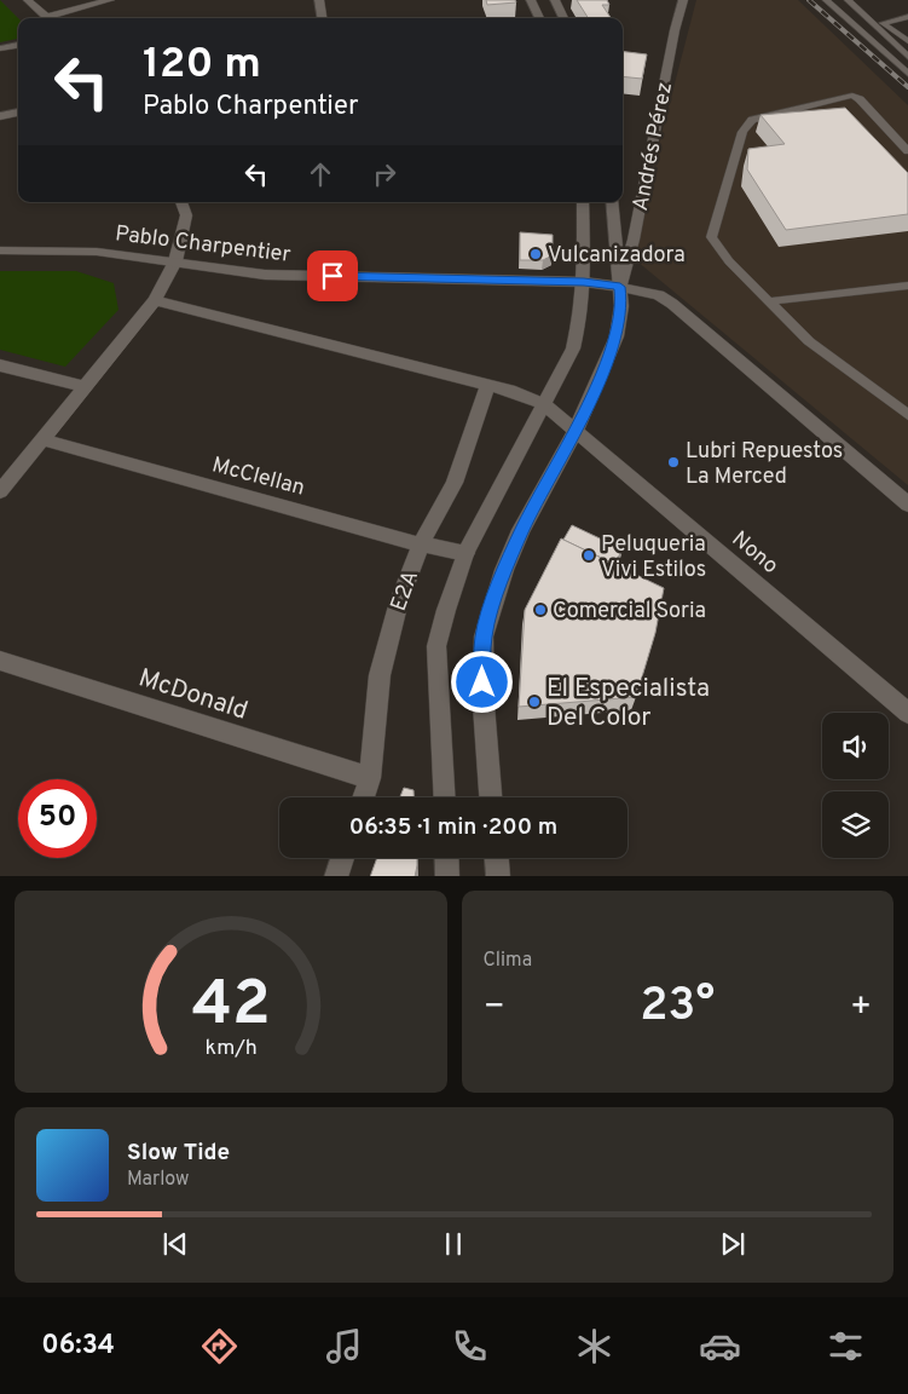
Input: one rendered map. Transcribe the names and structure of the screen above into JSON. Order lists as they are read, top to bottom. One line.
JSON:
{"streets":{"street":["Andrés Pérez","Pablo Charpentier","McClellan","Nono","E2A","McDonald"]},"crossings":[["Andrés Pérez","Pablo Charpentier"],["Andrés Pérez","Nono"],["McClellan","E2A"],["E2A","McDonald"]],"places":["Vulcanizadora","Lubri Repuestos La Merced","Peluqueria Vivi Estilos","Comercial Soria","El Especialista Del Color"],"page":{"turn":["120 m","Pablo Charpentier"],"limit":"50","trip":"06:35 · 1 min · 200 m","tile":"Clima","heat":["−","23°","+"],"song":["Slow Tide","Marlow"],"tabs":"06:34","gauge":["42","km/h"]}}
